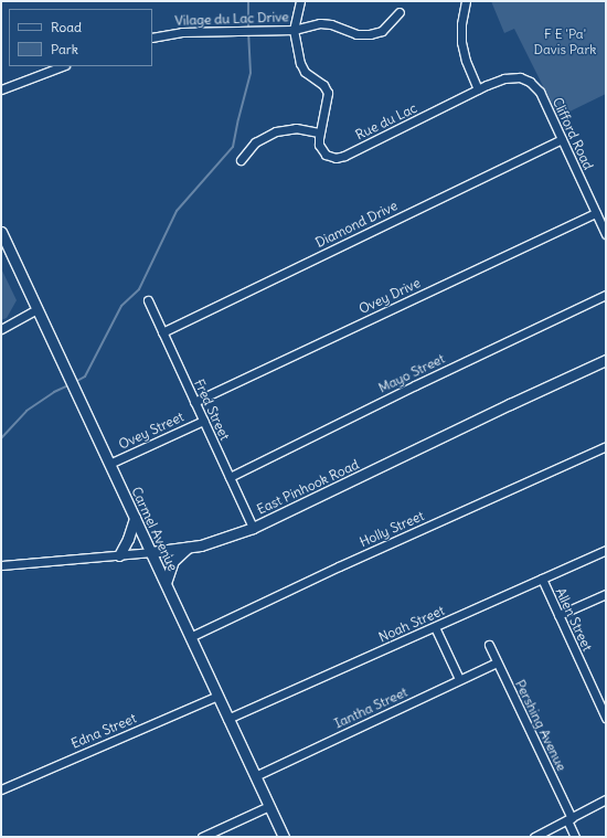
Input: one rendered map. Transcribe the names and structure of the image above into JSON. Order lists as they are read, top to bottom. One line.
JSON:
{"streets":{"main road":["East Pinhook Road","Carmel Avenue"],"street":["Vilage du Lac Drive","Rue du Lac","Clifford Road","Diamond Drive","Ovey Drive","Mayo Street","Fred Street","Ovey Street","Holly Street","Allen Street","Noah Street","Iantha Street","Pershing Avenue","Edna Street"]},"crossings":[["Vilage du Lac Drive","Rue du Lac"],["Rue du Lac","Clifford Road"],["Clifford Road","Diamond Drive"],["Clifford Road","Ovey Drive"],["Diamond Drive","Fred Street"],["Ovey Drive","Fred Street"],["Mayo Street","Fred Street"],["Fred Street","Ovey Street"],["Fred Street","East Pinhook Road"],["Ovey Street","Carmel Avenue"],["East Pinhook Road","Carmel Avenue"],["Carmel Avenue","Holly Street"],["Carmel Avenue","Noah Street"],["Carmel Avenue","Iantha Street"],["Carmel Avenue","Edna Street"],["Allen Street","Noah Street"],["Iantha Street","Pershing Avenue"]],"parks":["F E 'Pa' Davis Park"],"legend":["Road","Park"]}
